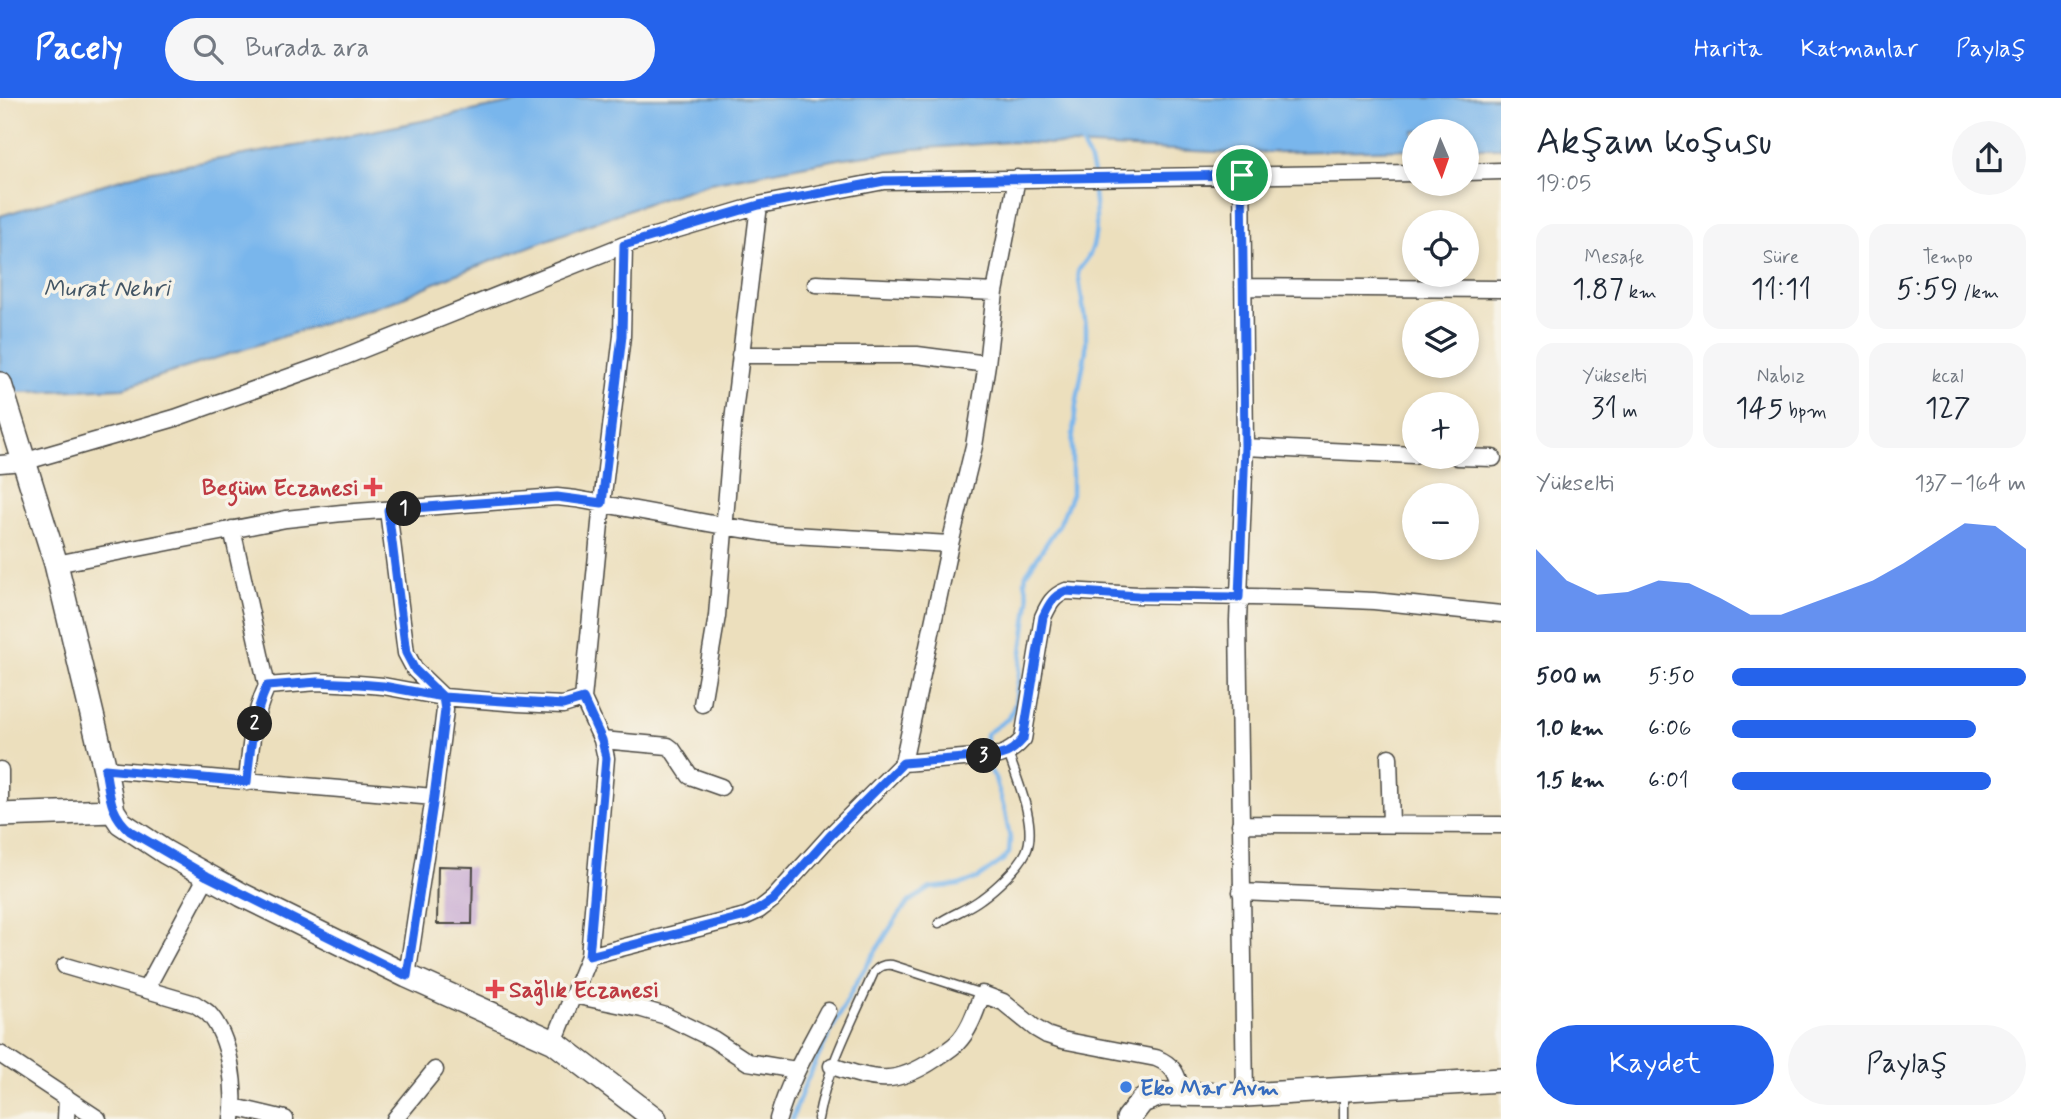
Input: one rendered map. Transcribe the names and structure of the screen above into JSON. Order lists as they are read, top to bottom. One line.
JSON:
{"water":["Murat Nehri"],"places":{"health":["Begüm Eczanesi","Sağlık Eczanesi"],"other":["Eko Mar Avm"]},"north":"bottom","page":{"header":"Pacely","search":"Burada ara","nav":["Harita","Katmanlar","Paylaş"],"heading":["Akşam koşusu","19:05"],"map_buttons":["+","−"],"stats":[["Mesafe","1.87 km"],["Süre","11:11"],["Tempo","5:59 /km"],["Yükselti","31 m"],["Nabız","145 bpm"],["kcal","127"]],"chart":["Yükselti","137–164 m"],"pins":["1","2","3"],"list":[{"name":"500 m","note":"5:50"},{"name":"1.0 km","note":"6:06"},{"name":"1.5 km","note":"6:01"}],"buttons":["Kaydet","Paylaş"]}}
